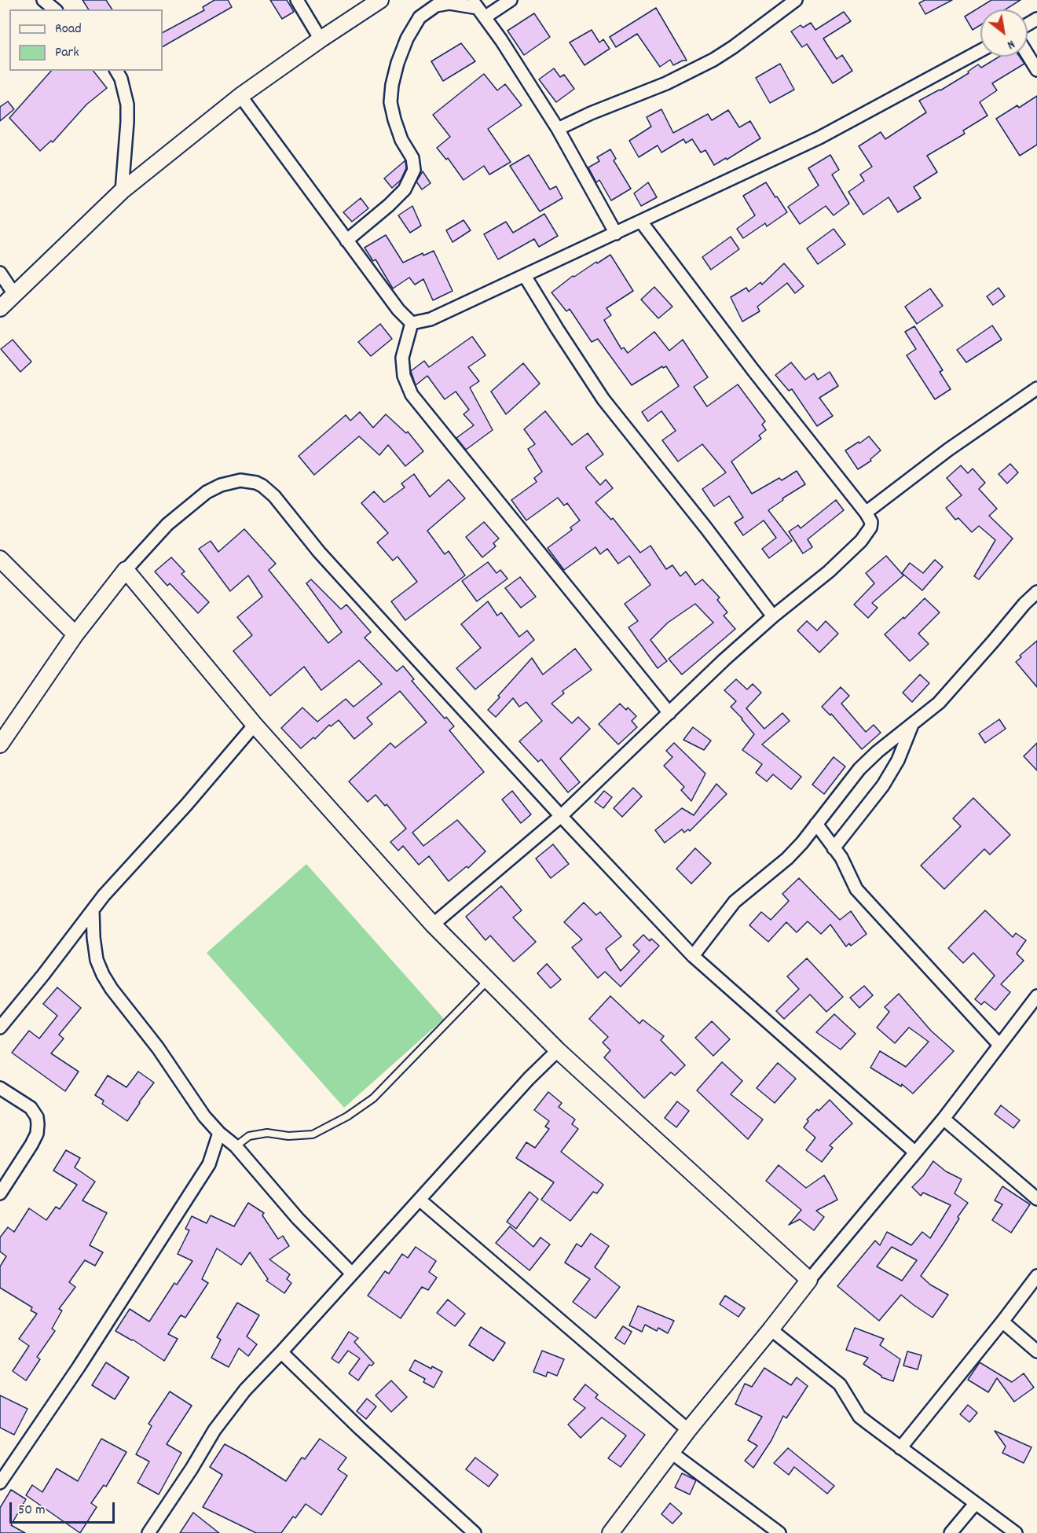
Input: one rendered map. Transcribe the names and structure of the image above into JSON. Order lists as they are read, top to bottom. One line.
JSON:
{"legend":["Road","Park"],"scale_bar":"50 m","north":"bottom right"}
